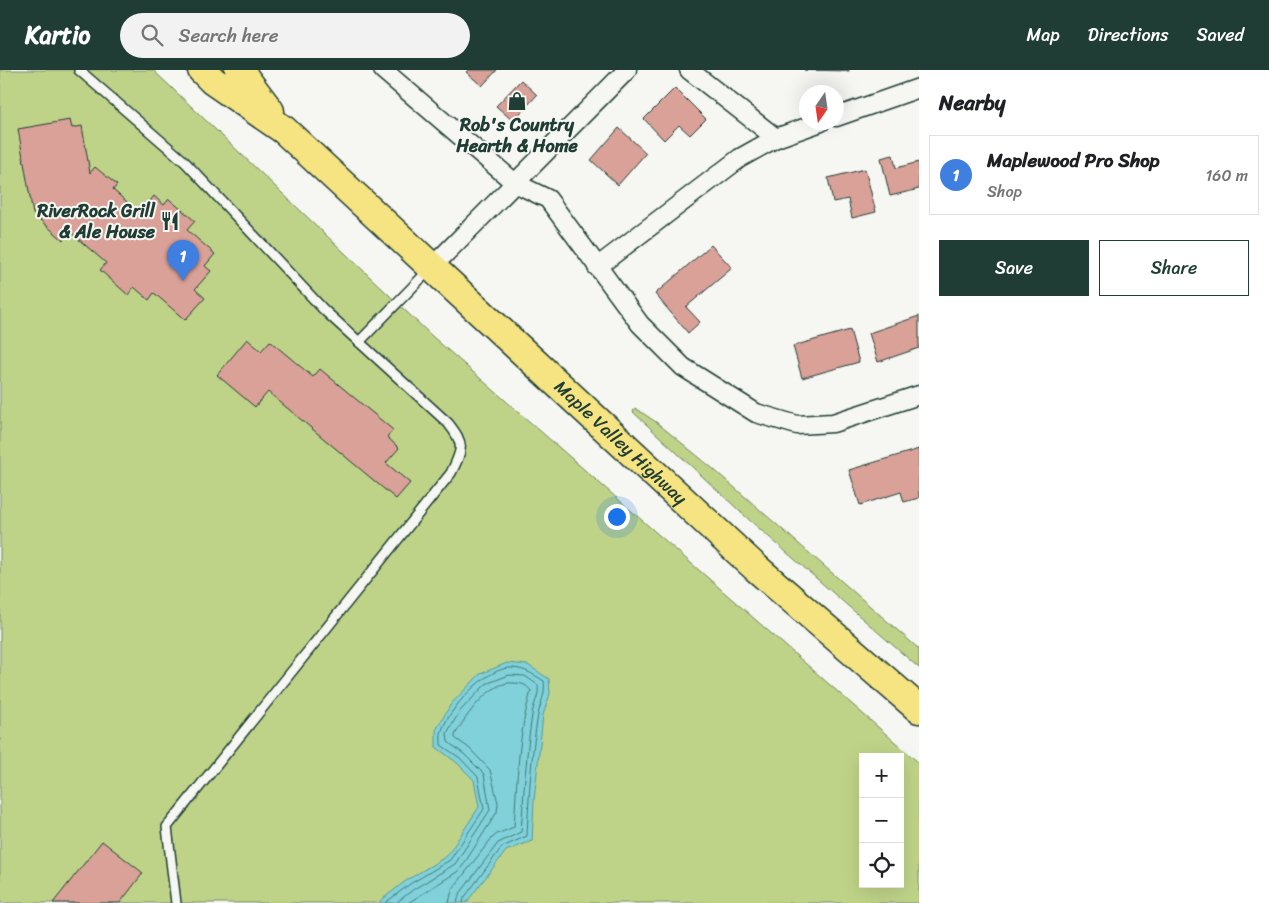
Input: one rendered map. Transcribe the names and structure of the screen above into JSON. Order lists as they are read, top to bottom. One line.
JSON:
{"streets":{"main road":["Maple Valley Highway"]},"places":{"shop":["Rob's Country Hearth & Home"],"restaurant":["RiverRock Grill & Ale House"]},"north":"bottom","page":{"header":"Kartio","search":"Search here","nav":["Map","Directions","Saved"],"heading":"Nearby","list":[{"mark":"1","name":"Maplewood Pro Shop","note":"Shop","value":"160 m"}],"buttons":["Save","Share"],"pins":"1","map_buttons":["+","−"]}}
